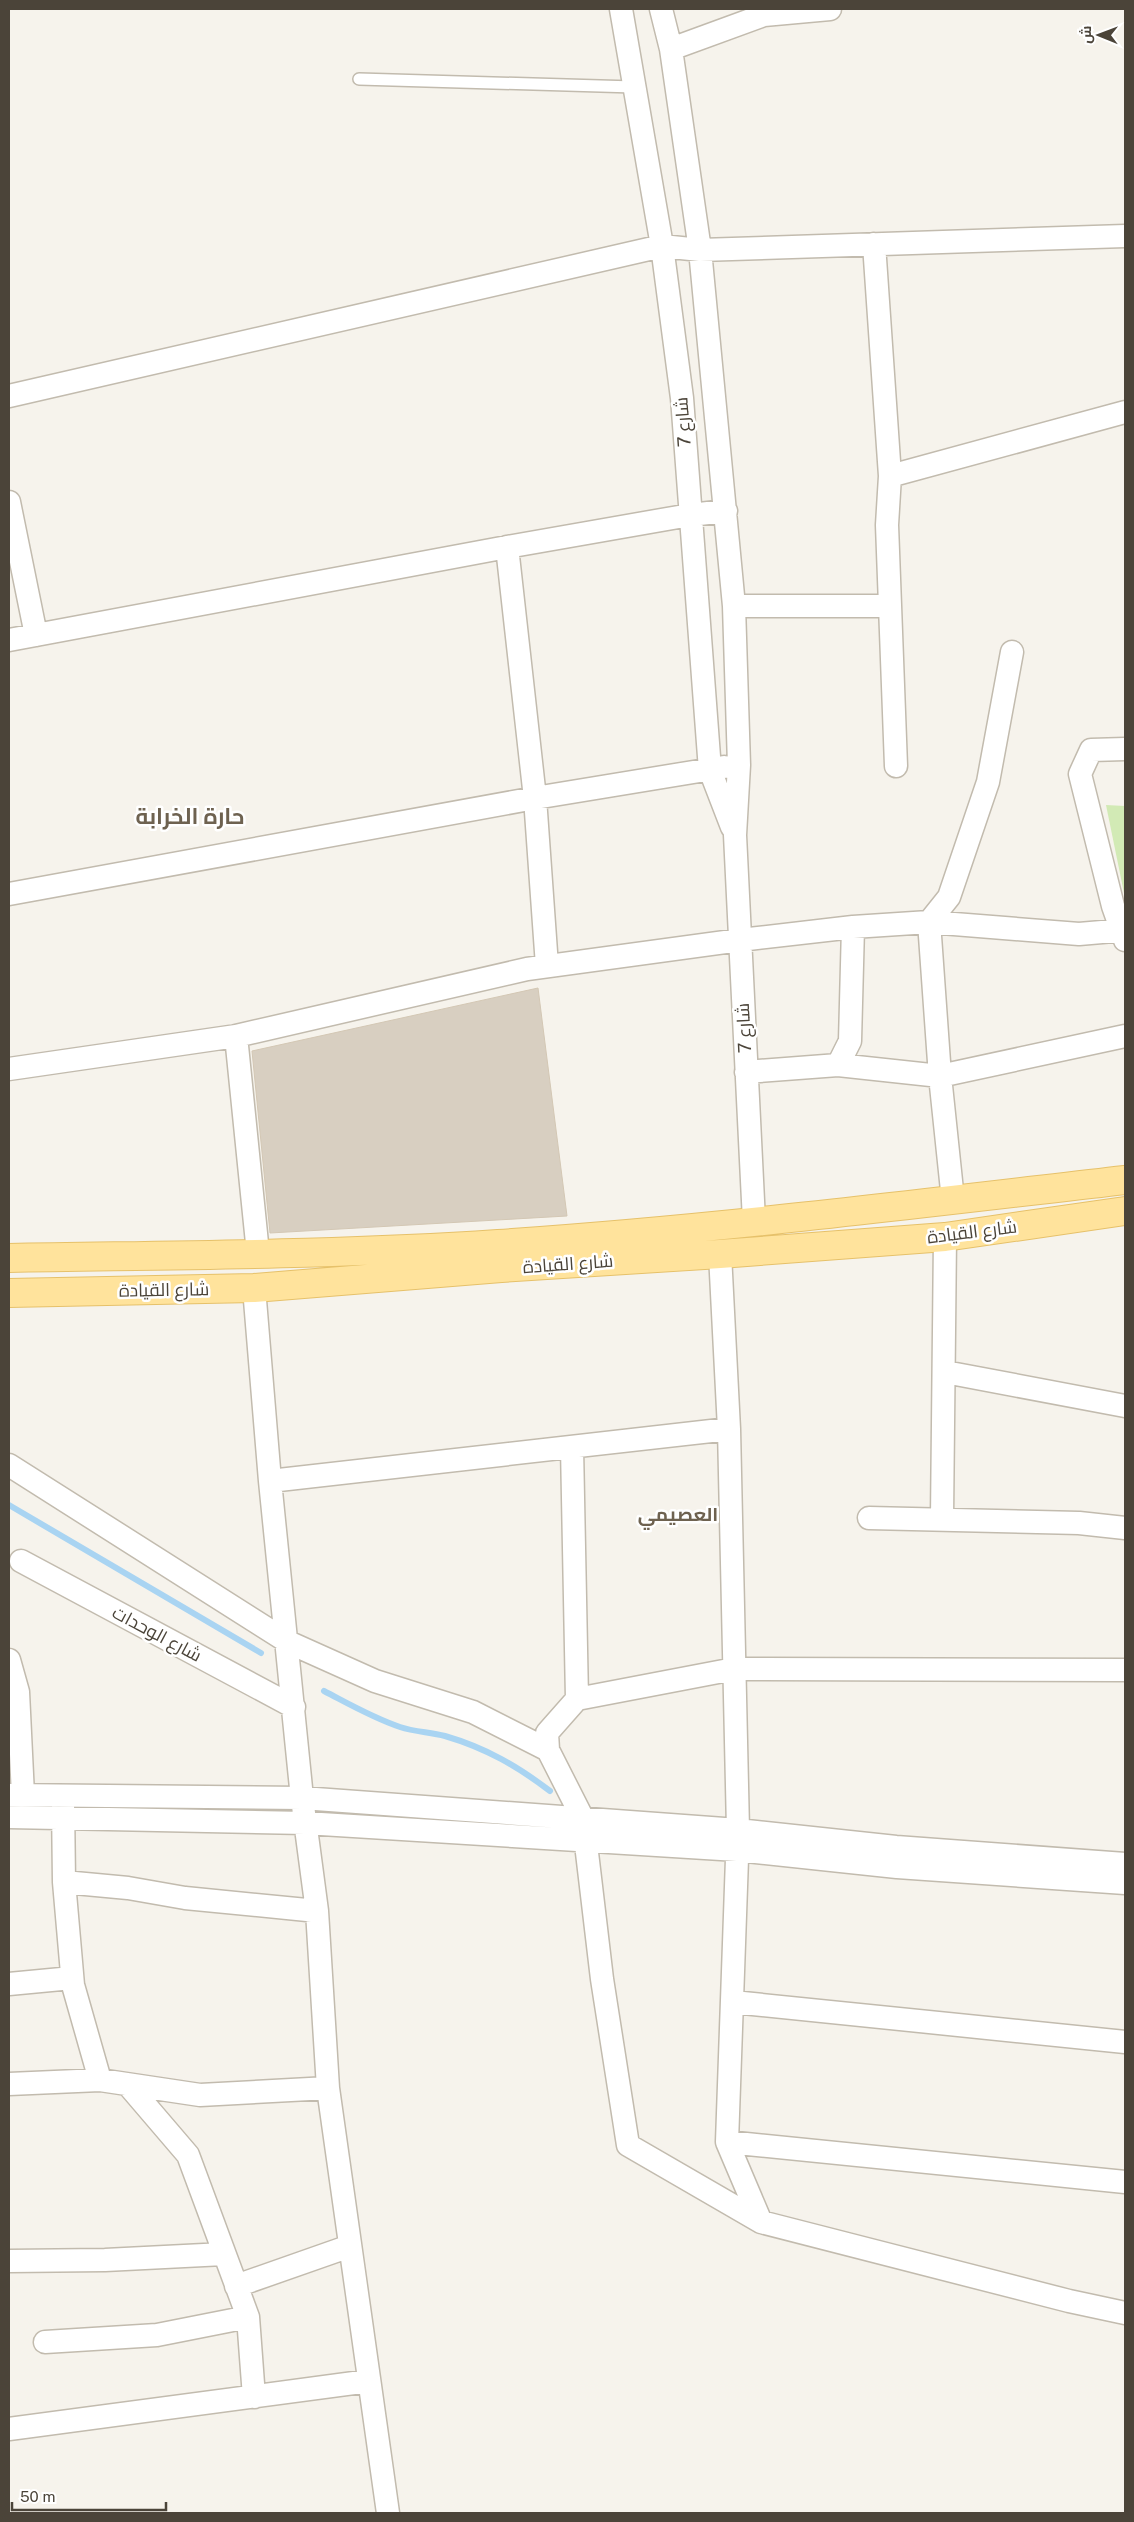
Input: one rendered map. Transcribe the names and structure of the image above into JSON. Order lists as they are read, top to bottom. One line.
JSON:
{"streets":{"main road":["شارع القيادة"],"street":["شارع 7","شارع الوحدات"]},"crossings":[["شارع 7","شارع القيادة"]],"districts":["حارة الخرابة","العصيمي"],"scale_bar":"50 m","north":"left"}
